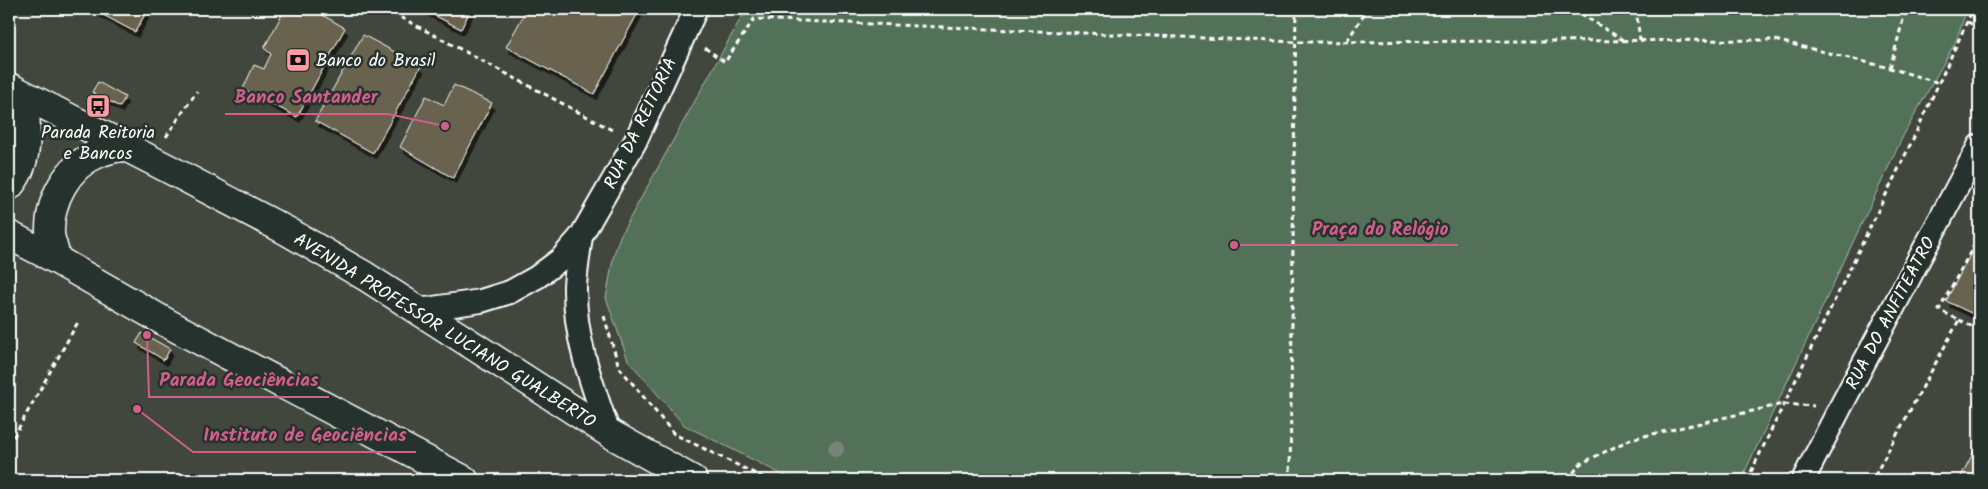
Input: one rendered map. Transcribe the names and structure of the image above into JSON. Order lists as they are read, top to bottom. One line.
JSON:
{"streets":{"street":["RUA DA REITORIA","RUA DO ANFITEATRO","AVENIDA PROFESSOR LUCIANO GUALBERTO"]},"crossings":[["RUA DA REITORIA","AVENIDA PROFESSOR LUCIANO GUALBERTO"]],"places":{"bank":["Banco do Brasil"],"bus stop":["Parada Reitoria e Bancos"],"other":["Banco Santander","Praça do Relógio","Parada Geociências","Instituto de Geociências"]}}
